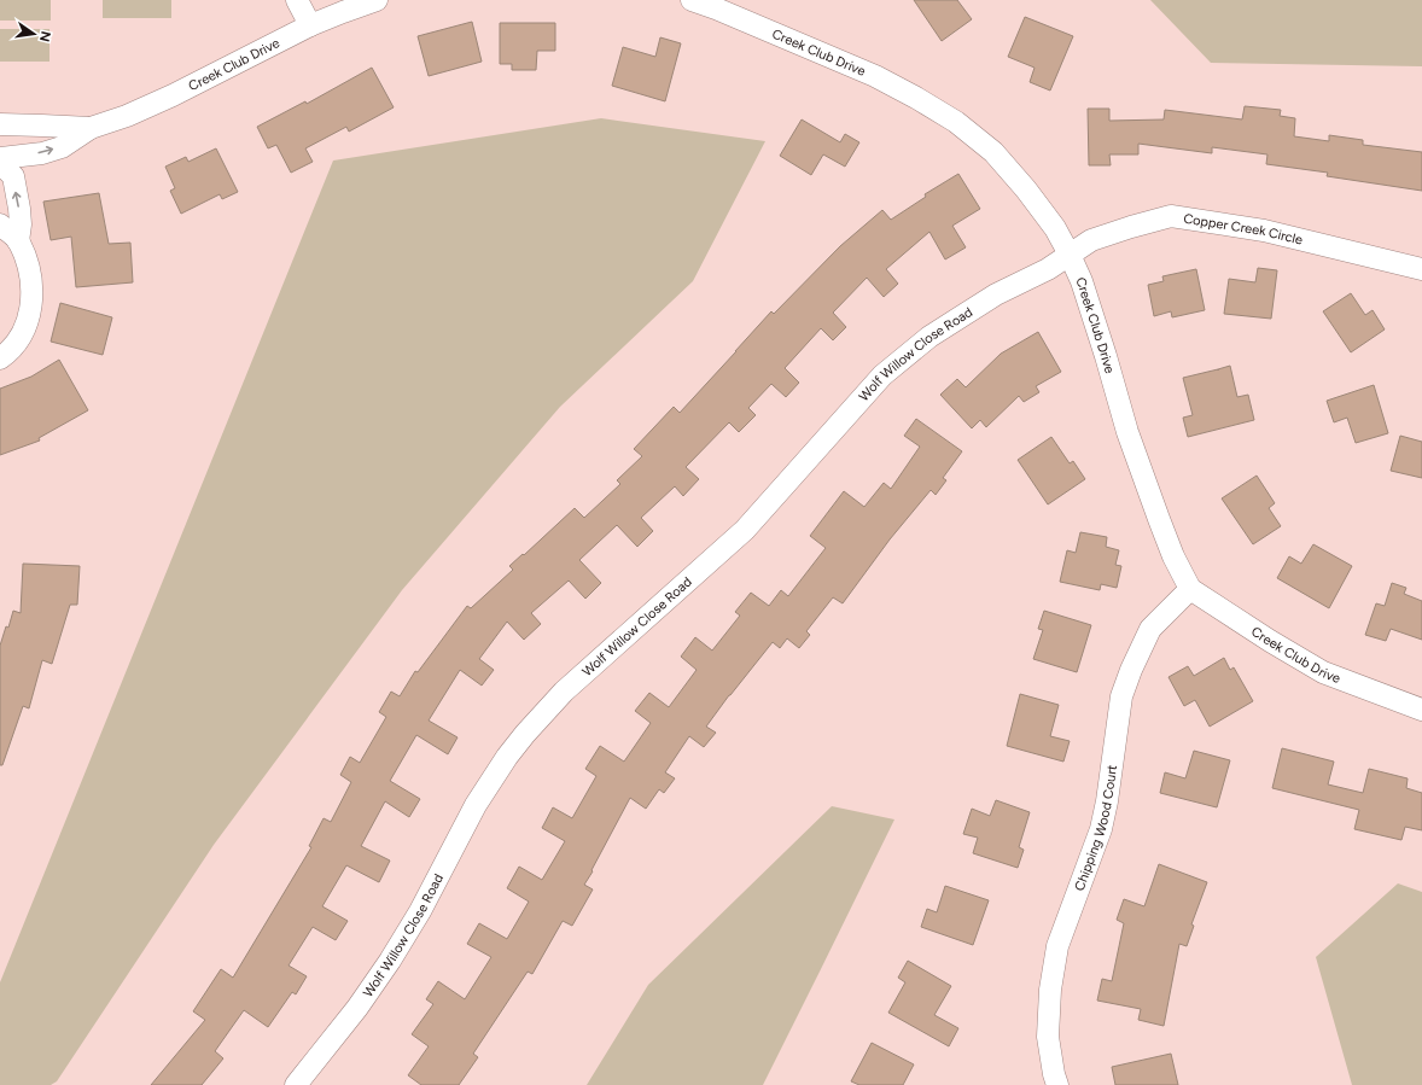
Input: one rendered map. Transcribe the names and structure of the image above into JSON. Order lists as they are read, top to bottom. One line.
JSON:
{"streets":{"street":["Creek Club Drive","Copper Creek Circle","Wolf Willow Close Road","Chipping Wood Court"]},"crossings":[["Creek Club Drive","Copper Creek Circle"],["Creek Club Drive","Wolf Willow Close Road"],["Creek Club Drive","Chipping Wood Court"],["Copper Creek Circle","Wolf Willow Close Road"]],"north":"right"}
